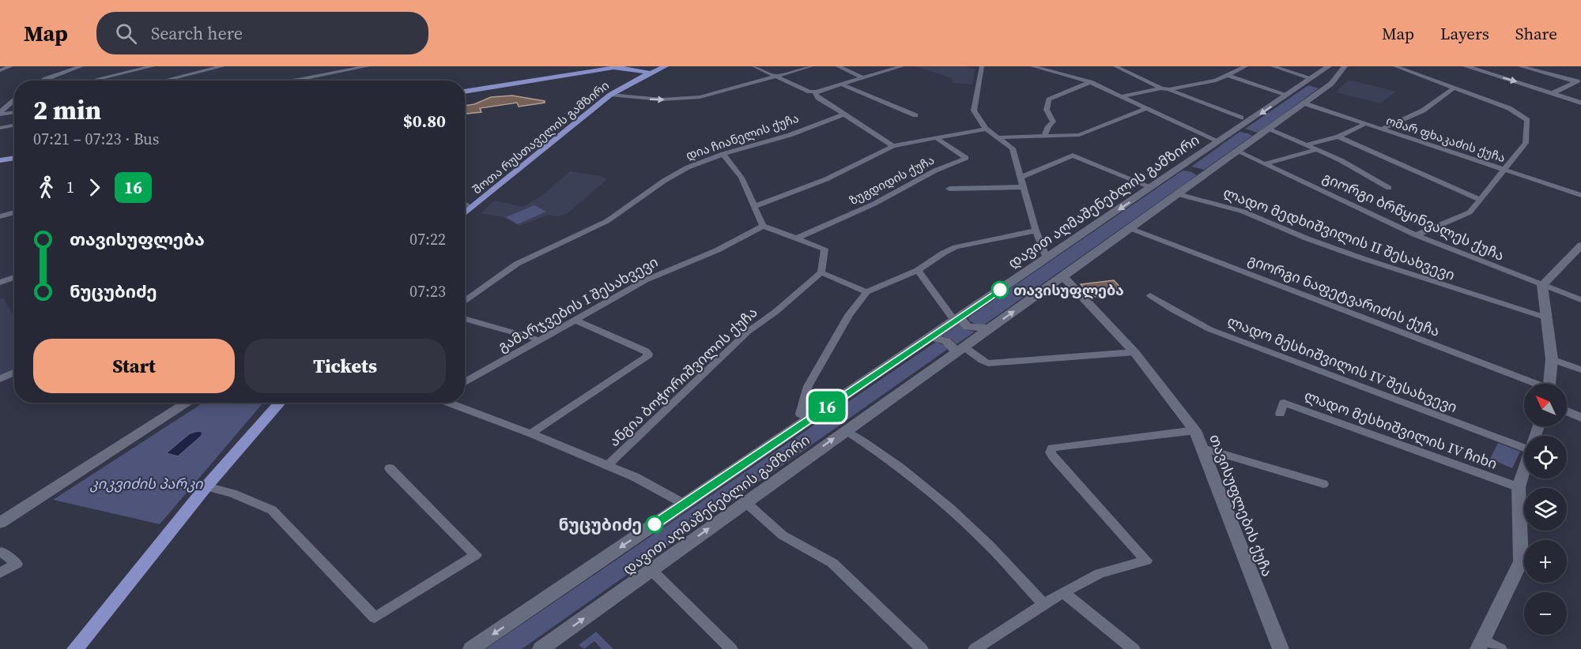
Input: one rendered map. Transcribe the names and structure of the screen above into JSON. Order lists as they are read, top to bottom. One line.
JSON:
{"streets":{"main road":["შოთა რუსთაველის გამზირი","დავით აღმაშენებლის გამზირი","თავისუფლების ქუჩა"],"street":["დია ჩიანელის ქუჩა","ომარ ფხაკაძის ქუჩა","ზუგდიდის ქუჩა","გიორგი ბრწყინვალეს ქუჩა","ლადო მედხიშვილის II შესახვევი","გიორგი ნაფეტვარიძის ქუჩა","გამარჯვების I შესახვევი","ლადო მესხიშვილის IV შესახვევი","ანგია ბოჭორიშვილის ქუჩა","ლადო მესხიშვილის IV ჩიხი"]},"crossings":[["ომარ ფხაკაძის ქუჩა","დავით აღმაშენებლის გამზირი"],["დავით აღმაშენებლის გამზირი","გიორგი ბრწყინვალეს ქუჩა"],["დავით აღმაშენებლის გამზირი","ლადო მედხიშვილის II შესახვევი"],["დავით აღმაშენებლის გამზირი","გიორგი ნაფეტვარიძის ქუჩა"],["დავით აღმაშენებლის გამზირი","თავისუფლების ქუჩა"]],"parks":["კიკვიძის პარკი"],"places":["თავისუფლება","ნუცუბიძე"],"lines":["bus line 16"],"north":"top left","page":{"header":"Map","search":"Search here","nav":["Map","Layers","Share"],"on_map":"16","heading":["2 min","07:21 – 07:23 · Bus","$0.80"],"legs":["1","16"],"list":[{"name":"თავისუფლება","value":"07:22"},{"name":"ნუცუბიძე","value":"07:23"}],"buttons":["Start","Tickets"],"map_buttons":["+","−"]}}
